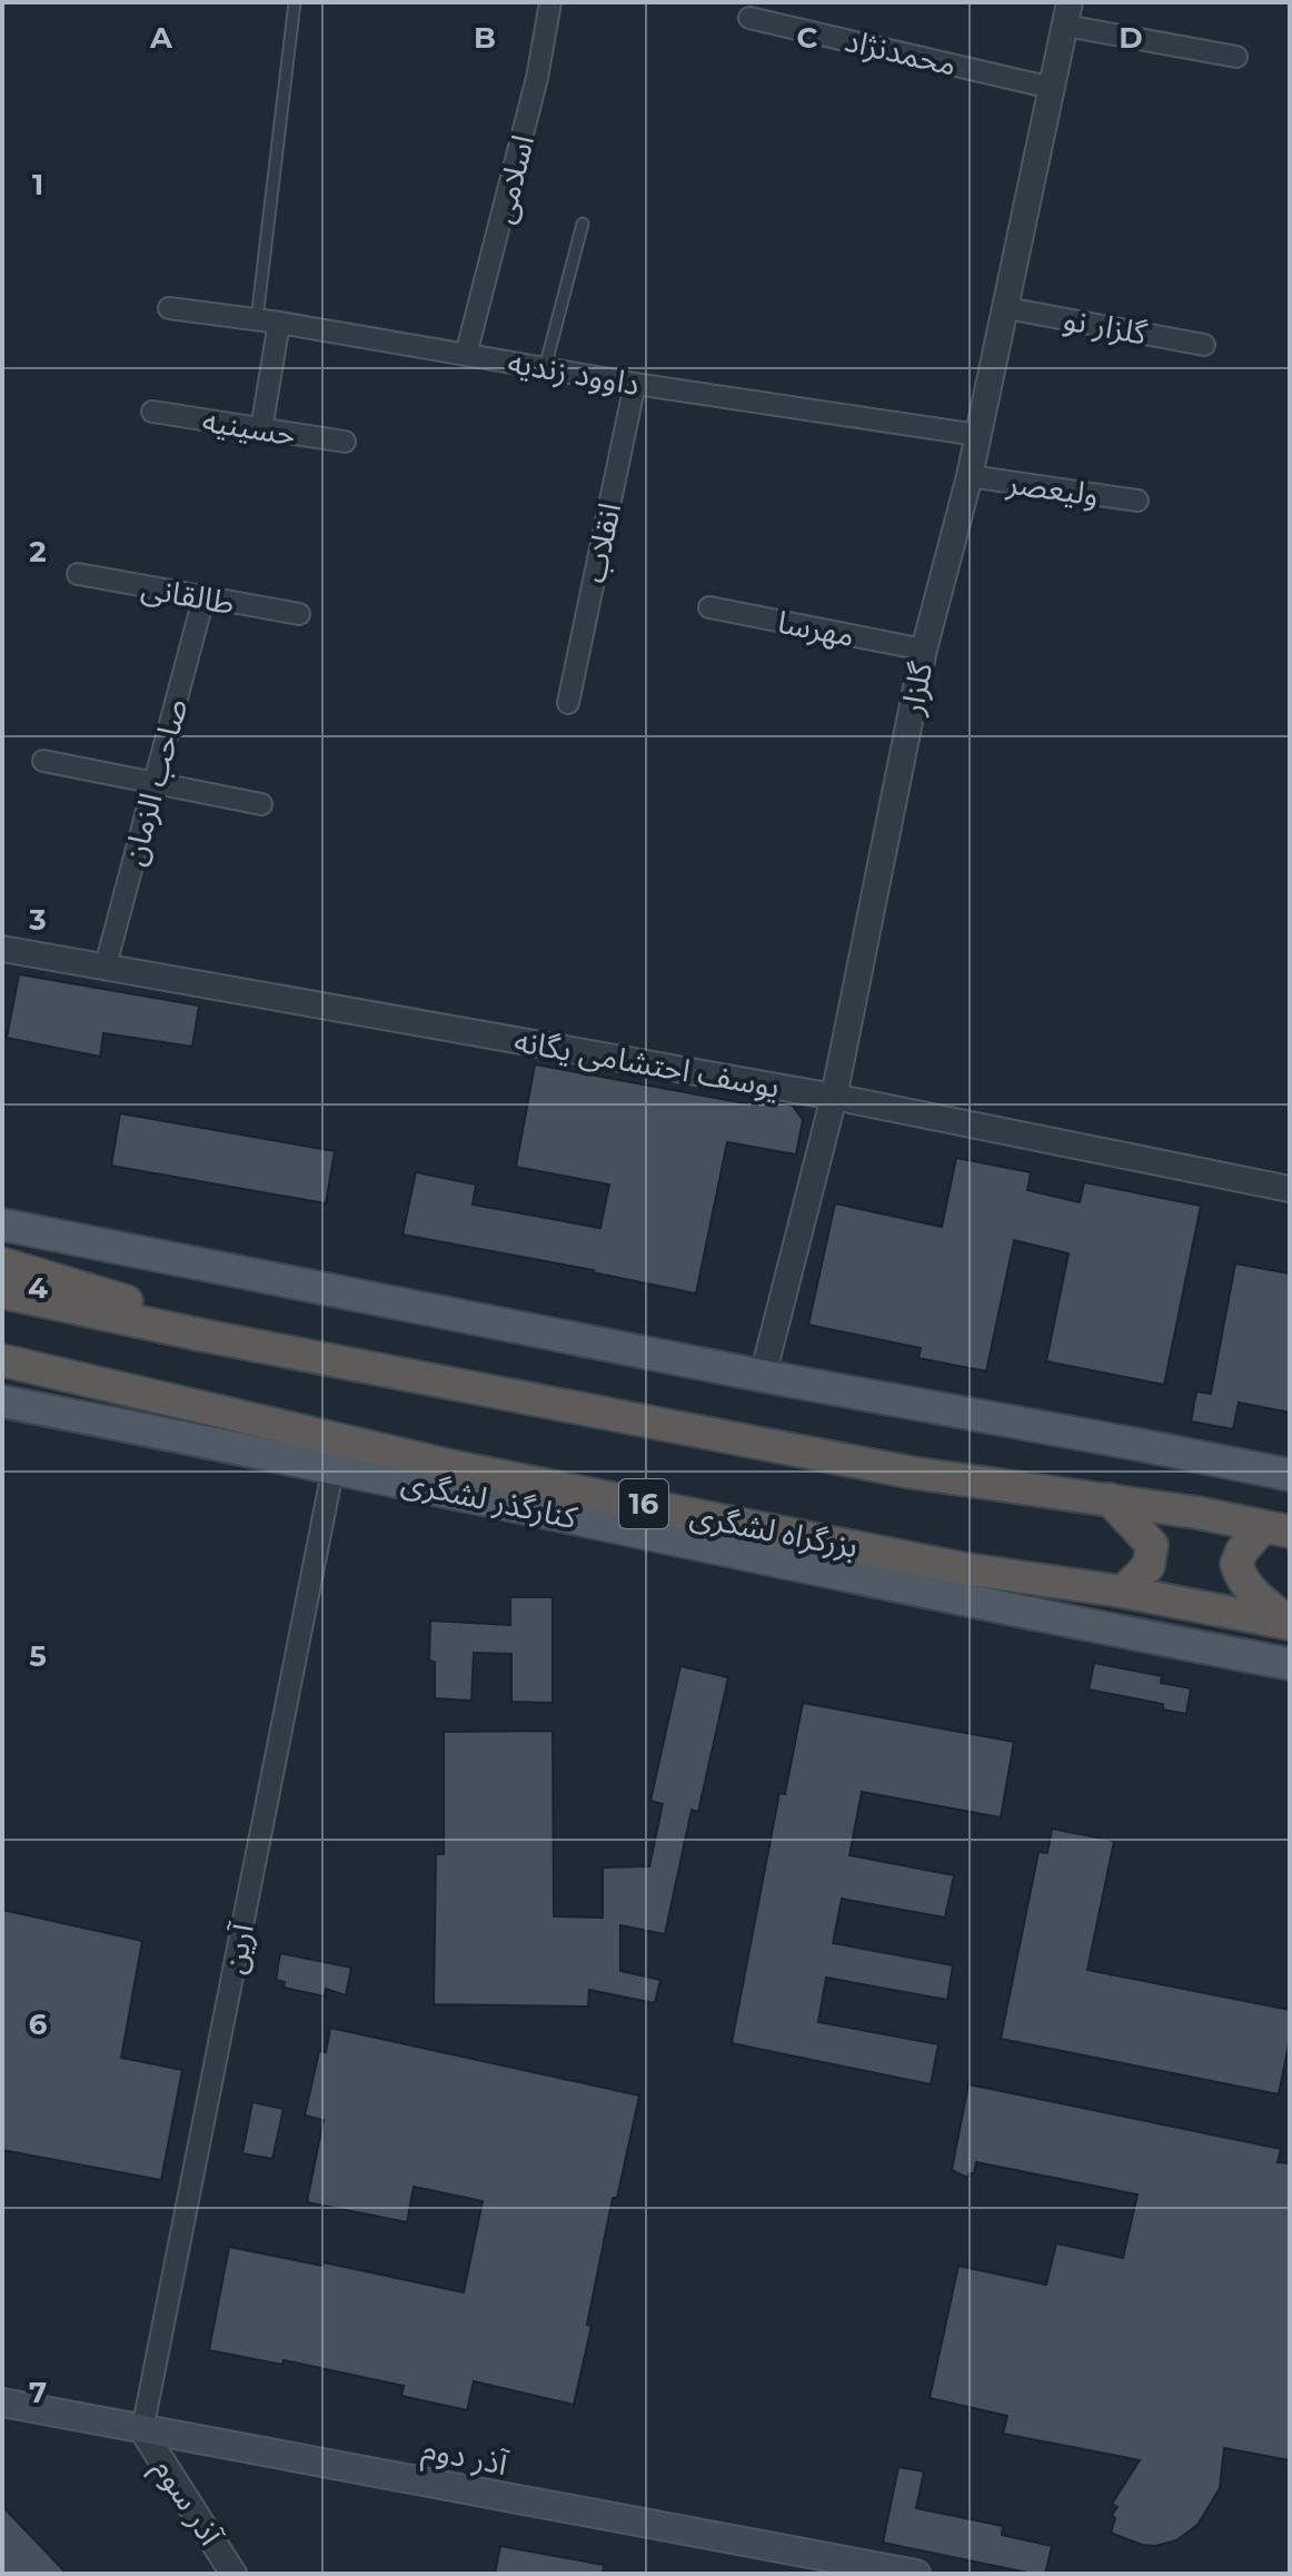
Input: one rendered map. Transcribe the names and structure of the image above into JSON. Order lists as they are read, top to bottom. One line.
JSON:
{"streets":{"highway":["16","بزرگراه لشگری"],"main road":["کنارگذر لشگری","آذر دوم"],"street":["محمدنژاد","اسلامی","گلزار نو","داوود زندیه","حسینیه","ولیعصر","انقلاب","طالقانی","مهرسا","گلزار","صاحب الزمان","یوسف احتشامی یگانه","آرین","آذر سوم"]},"crossings":[["محمدنژاد","گلزار"],["اسلامی","داوود زندیه"],["گلزار نو","گلزار"],["داوود زندیه","انقلاب"],["داوود زندیه","گلزار"],["ولیعصر","گلزار"],["طالقانی","صاحب الزمان"],["مهرسا","گلزار"],["گلزار","یوسف احتشامی یگانه"],["صاحب الزمان","یوسف احتشامی یگانه"],["کنارگذر لشگری","آرین"],["آرین","آذر دوم"],["آرین","آذر سوم"],["آذر دوم","آذر سوم"]],"grid":{"columns":["A","B","C","D"],"rows":["1","2","3","4","5","6","7"]}}
